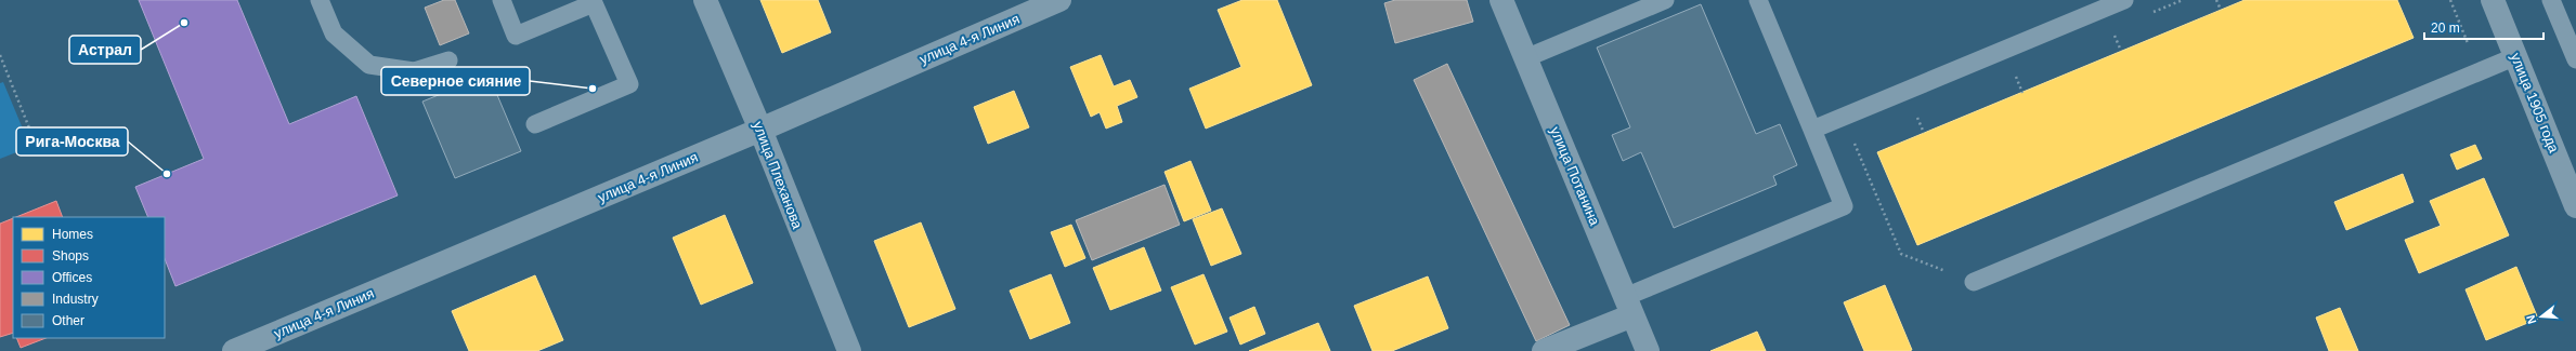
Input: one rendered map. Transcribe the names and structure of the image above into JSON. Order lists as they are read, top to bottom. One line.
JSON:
{"streets":{"street":["улица 4-я Линия","улица 1905 года","улица Плеханова","улица Потанина"]},"crossings":[["улица 4-я Линия","улица Плеханова"]],"places":["Астрал","Северное сияние","Рига-Москва"],"legend":["Homes","Shops","Offices","Industry","Other"],"scale_bar":"20 m","north":"left"}
